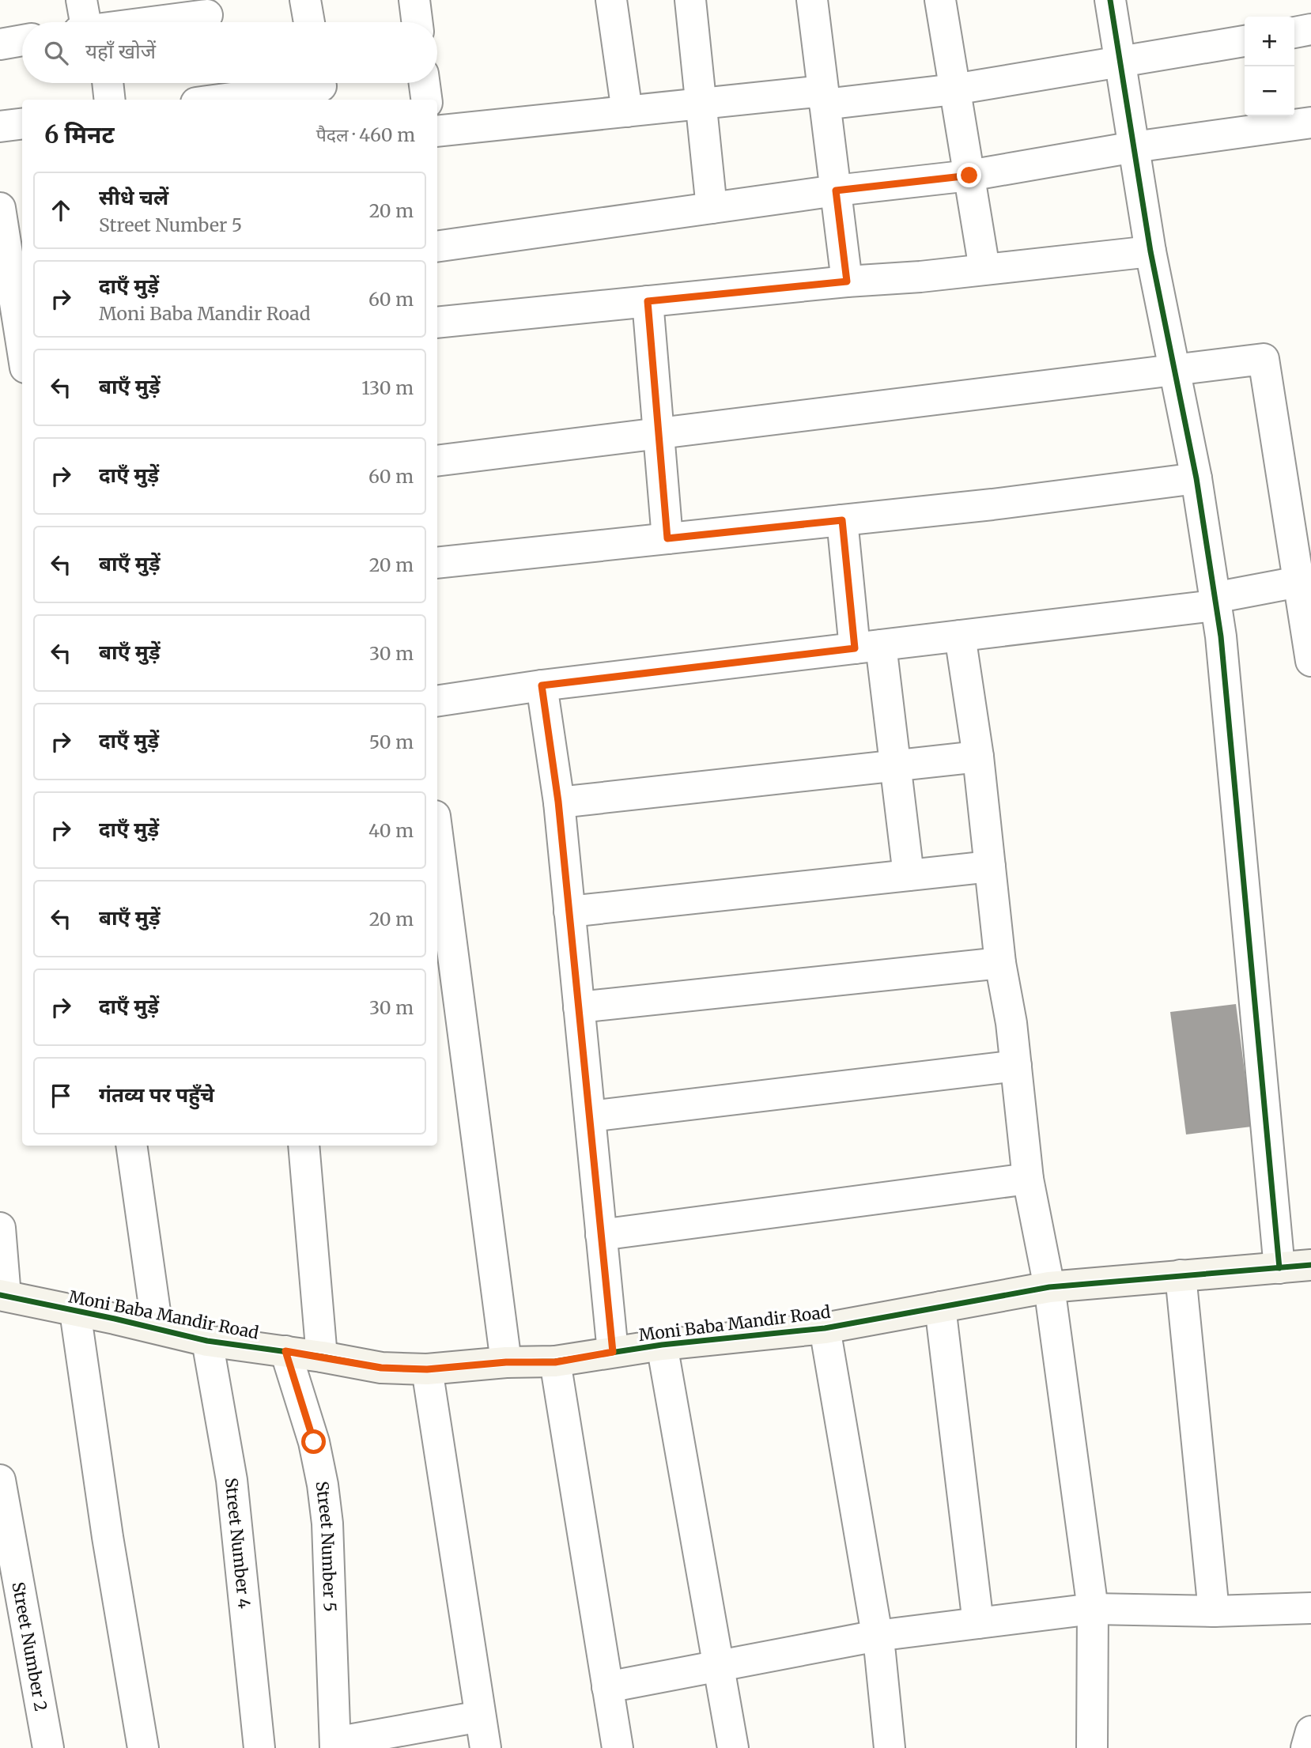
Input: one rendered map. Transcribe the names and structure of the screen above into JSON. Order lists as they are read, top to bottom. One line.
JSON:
{"streets":{"street":["Moni Baba Mandir Road","Street Number 4","Street Number 5","Street Number 2"]},"crossings":[["Moni Baba Mandir Road","Street Number 4"],["Moni Baba Mandir Road","Street Number 5"]],"page":{"map_buttons":["+","−"],"search":"यहाँ खोजें","heading":["6 मिनट","पैदल · 460 m"],"list":[["सीधे चलें","Street Number 5","20 m"],["दाएँ मुड़ें","Moni Baba Mandir Road","60 m"],["बाएँ मुड़ें","130 m"],["दाएँ मुड़ें","60 m"],["बाएँ मुड़ें","20 m"],["बाएँ मुड़ें","30 m"],["दाएँ मुड़ें","50 m"],["दाएँ मुड़ें","40 m"],["बाएँ मुड़ें","20 m"],["दाएँ मुड़ें","30 m"],"गंतव्य पर पहुँचे"]}}
